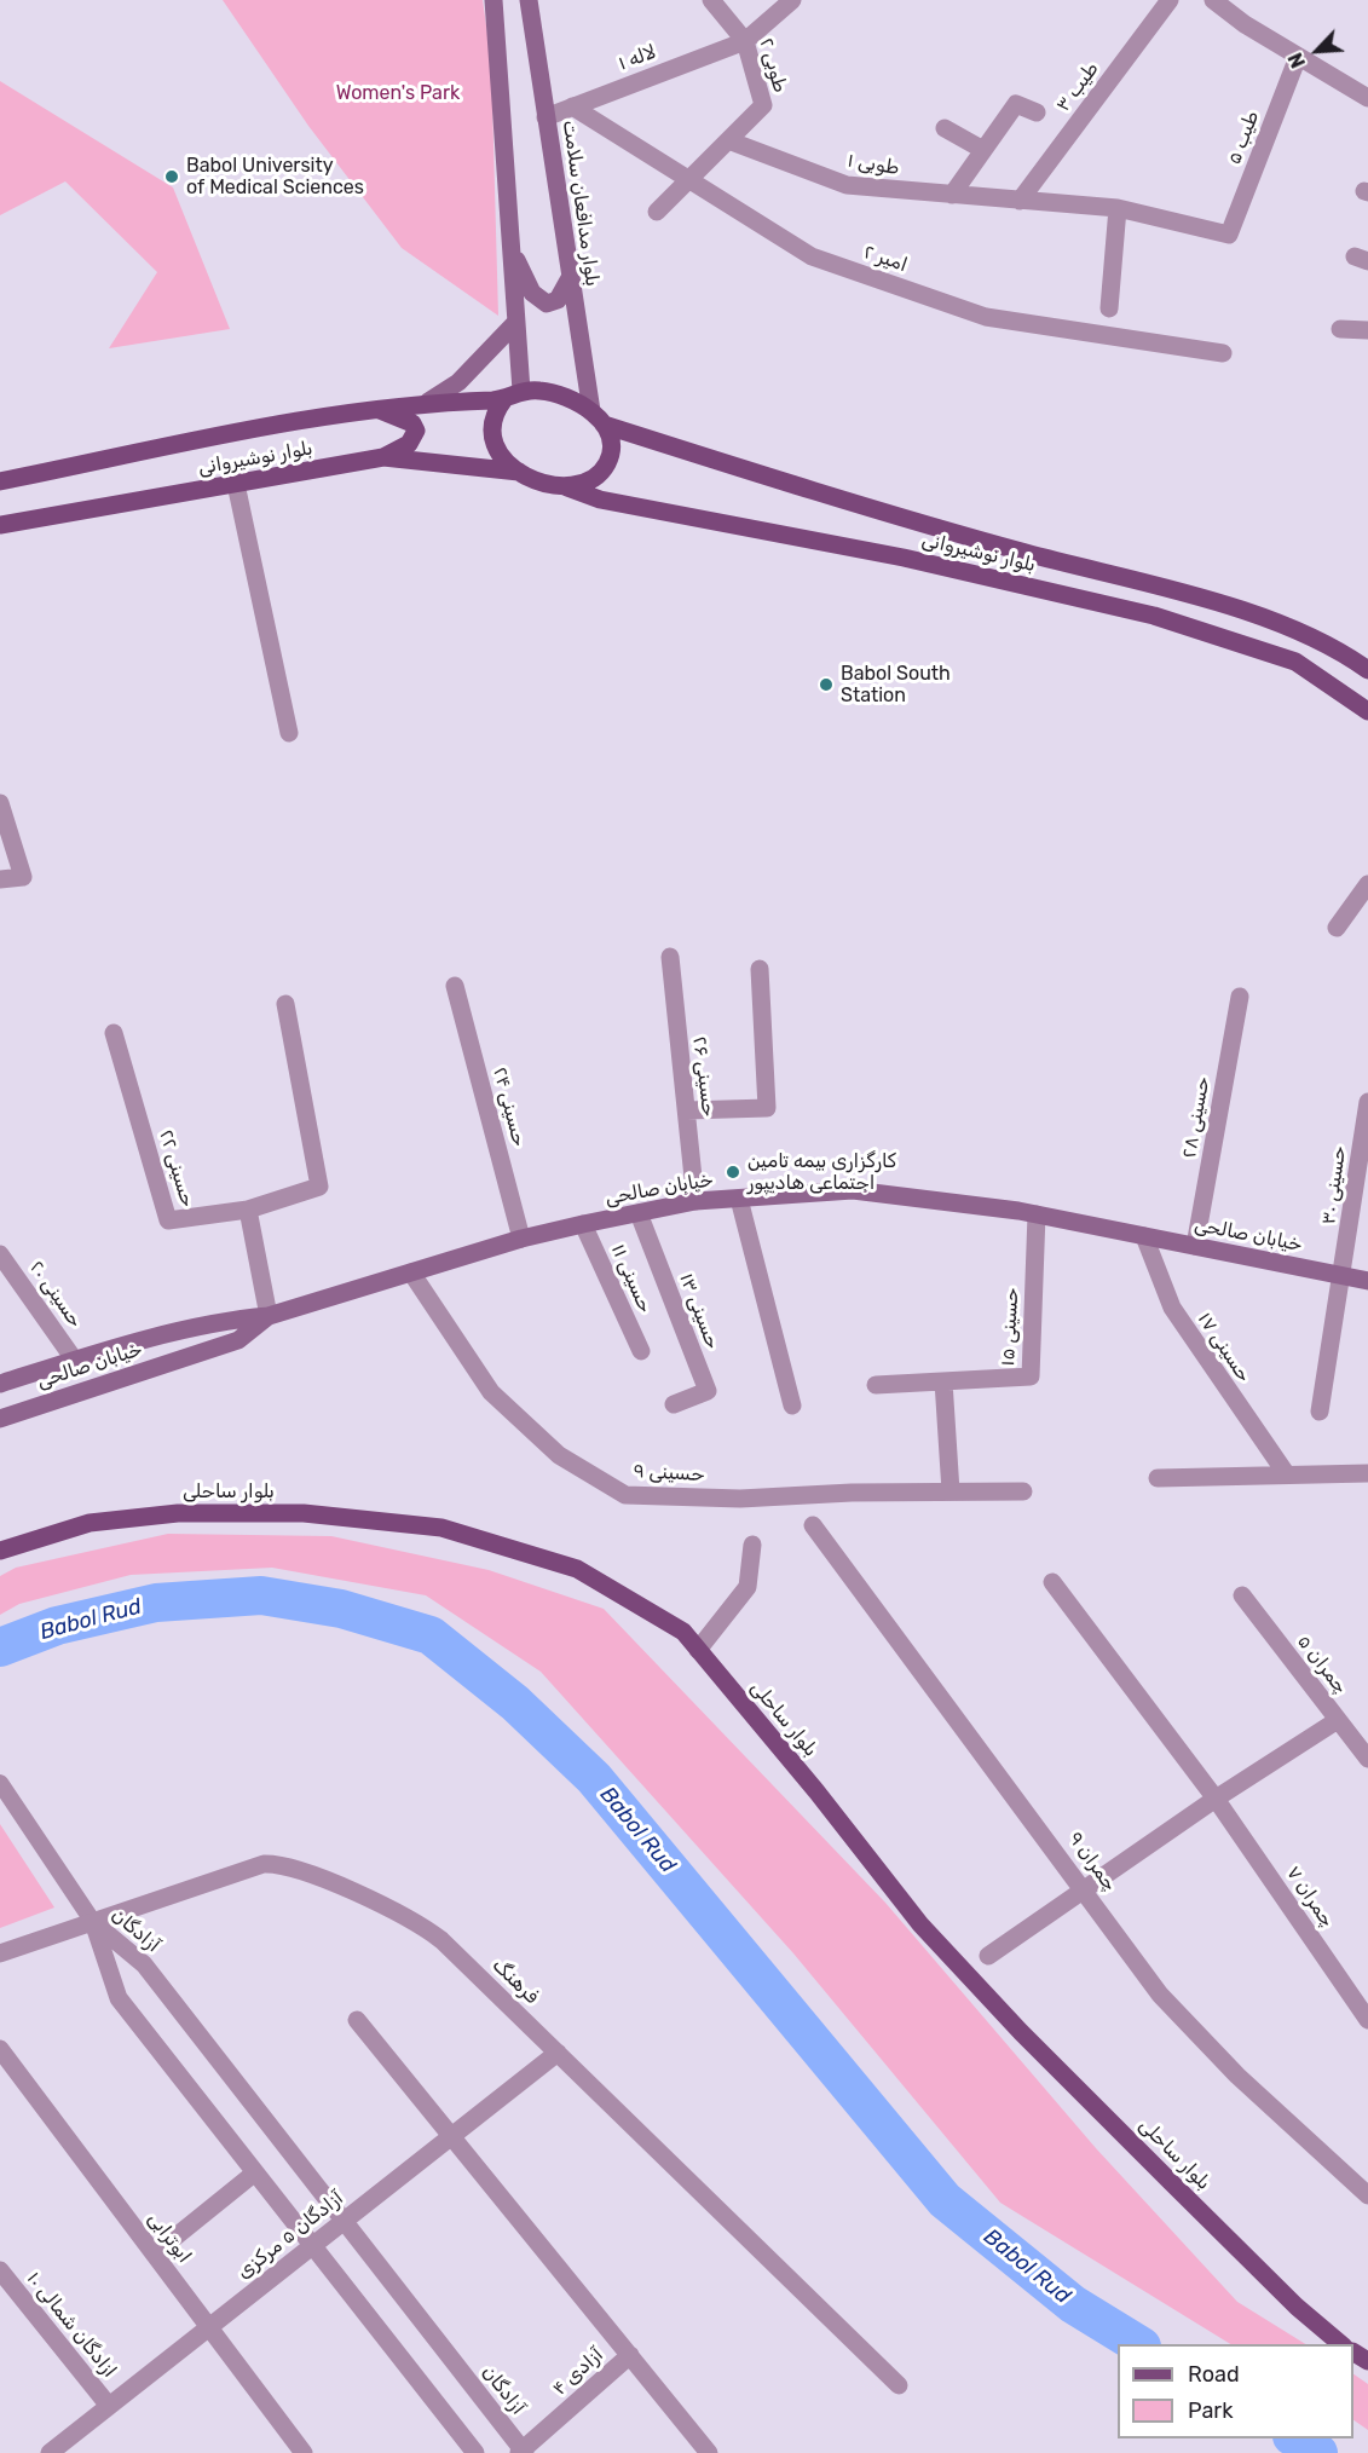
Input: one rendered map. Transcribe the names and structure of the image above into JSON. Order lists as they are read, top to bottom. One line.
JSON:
{"streets":{"main road":["بلوار مدافعان سلامت","بلوار نوشیروانی","خيابان صالحی","بلوار ساحلی"],"street":["لاله ۱","طوبی ۲","طیب ۳","طیب ۵","طوبی ۱","امیر ۲","حسینی ۲۶","حسینی ۲۴","حسینی ۲۸","حسینی ۲۲","حسینی ۳۰","حسینی ۱۱","حسینی ٢٠","حسینی ۱۳","حسینی ۱۵","حسینی ۱۷","حسینی ٩","چمران ۵","چمران ۹","چمران ۷","آزادگان","فرهنگ","آزادگان ۵ مرکزی","ابوترابی","ازادگان شمالی ۱۰","آزادی ۴"]},"crossings":[["لاله ۱","طوبی ۲"],["لاله ۱","بلوار مدافعان سلامت"],["لاله ۱","امیر ۲"],["طوبی ۲","طوبی ۱"],["طیب ۳","طوبی ۱"],["طیب ۵","طوبی ۱"],["بلوار مدافعان سلامت","بلوار نوشیروانی"],["حسینی ۲۶","خيابان صالحی"],["حسینی ۲۴","خيابان صالحی"],["حسینی ۲۸","خيابان صالحی"],["حسینی ۳۰","خيابان صالحی"],["خيابان صالحی","حسینی ۱۱"],["خيابان صالحی","حسینی ٢٠"],["خيابان صالحی","حسینی ۱۳"],["خيابان صالحی","حسینی ۱۵"],["خيابان صالحی","حسینی ۱۷"],["خيابان صالحی","حسینی ٩"],["آزادگان","فرهنگ"],["آزادگان","آزادگان ۵ مرکزی"],["آزادگان","آزادی ۴"],["فرهنگ","آزادگان ۵ مرکزی"],["آزادگان ۵ مرکزی","ابوترابی"],["آزادگان ۵ مرکزی","ازادگان شمالی ۱۰"]],"water":["Babol Rud"],"parks":["Women's Park"],"places":["Babol University of Medical Sciences","Babol South Station","کارگزاری بیمه تامین اجتماعی هادیپور"],"legend":["Road","Park"],"north":"bottom left"}
